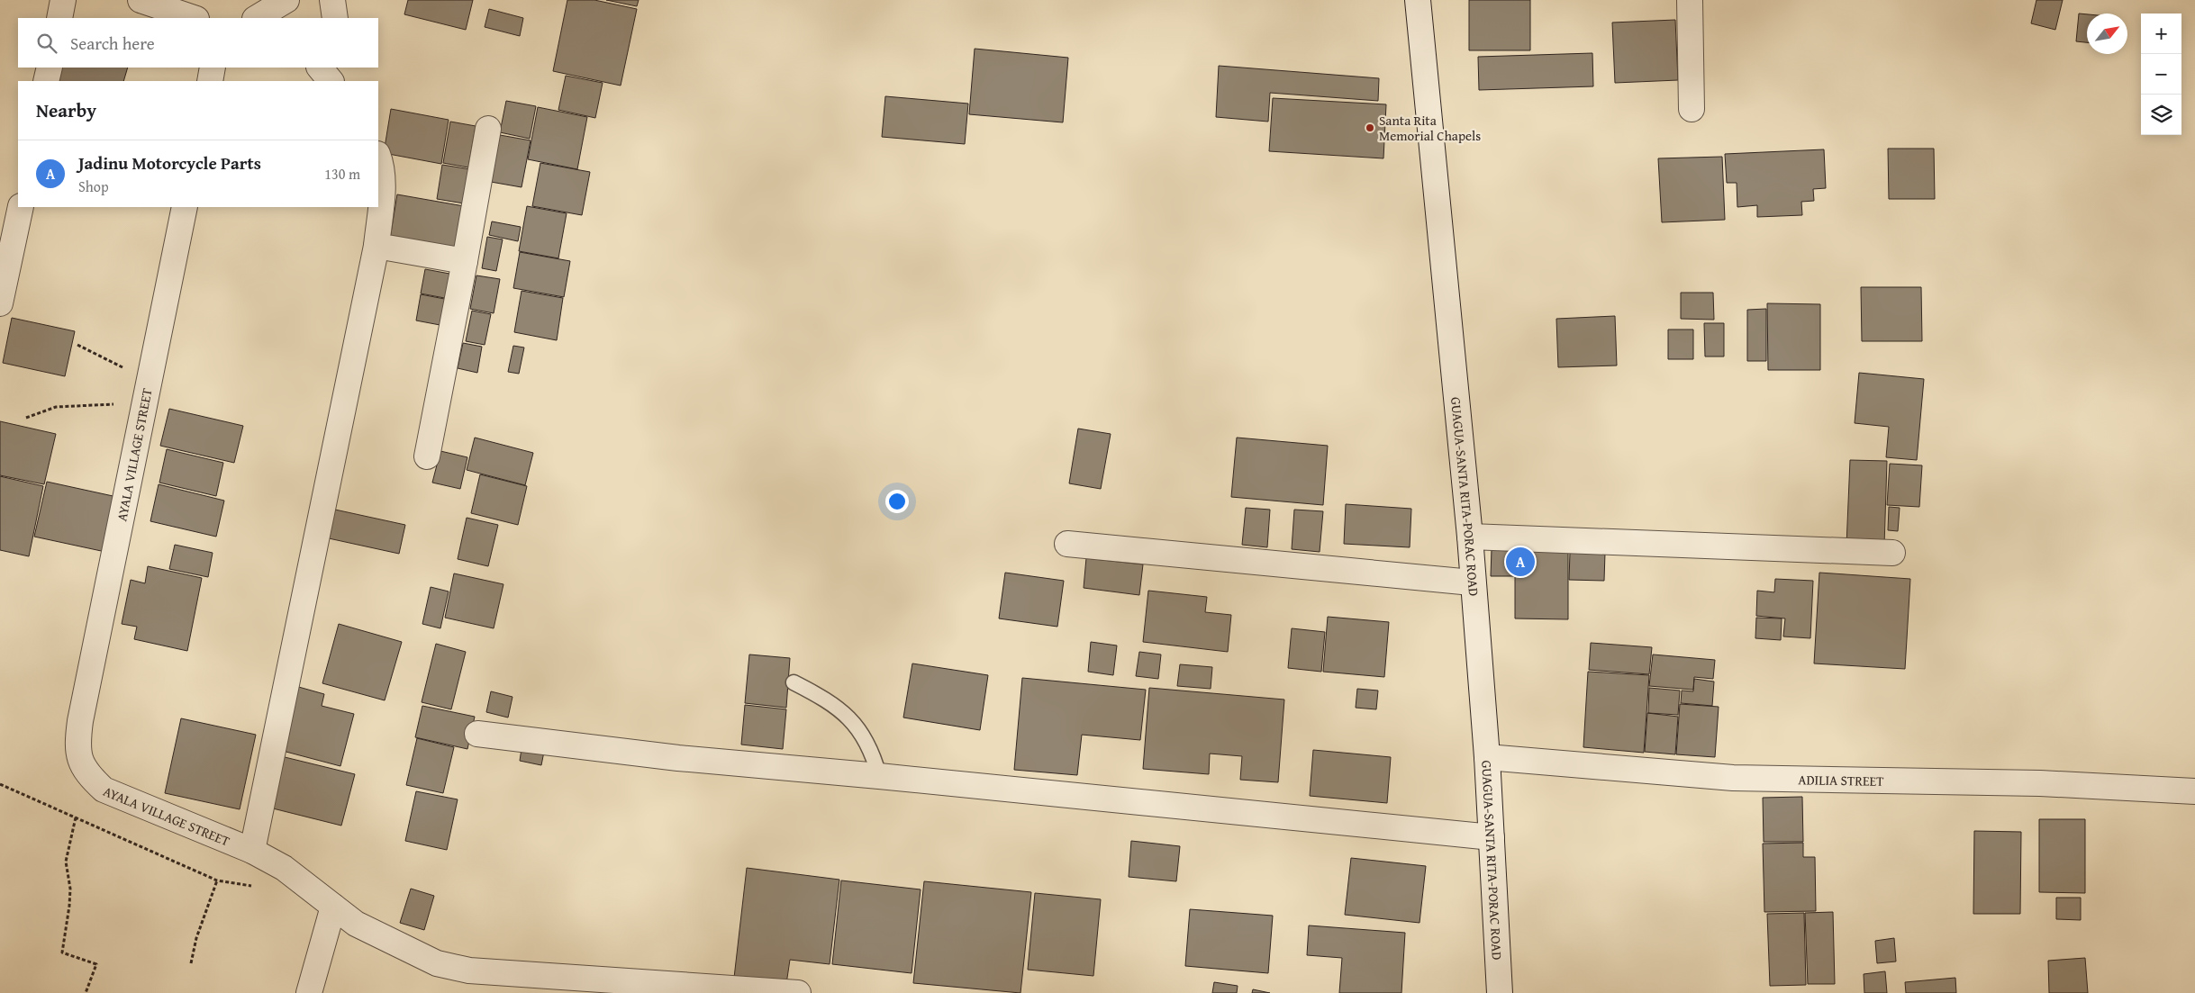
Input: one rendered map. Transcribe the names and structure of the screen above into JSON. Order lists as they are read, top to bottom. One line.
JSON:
{"streets":{"street":["AYALA VILLAGE STREET","GUAGUA-SANTA RITA-PORAC ROAD","ADILIA STREET"]},"crossings":[["GUAGUA-SANTA RITA-PORAC ROAD","ADILIA STREET"]],"places":["Santa Rita Memorial Chapels"],"north":"top right","page":{"map_buttons":["+","−"],"search":"Search here","heading":"Nearby","list":[{"mark":"A","name":"Jadinu Motorcycle Parts","note":"Shop","value":"130 m"}],"pins":"A"}}
